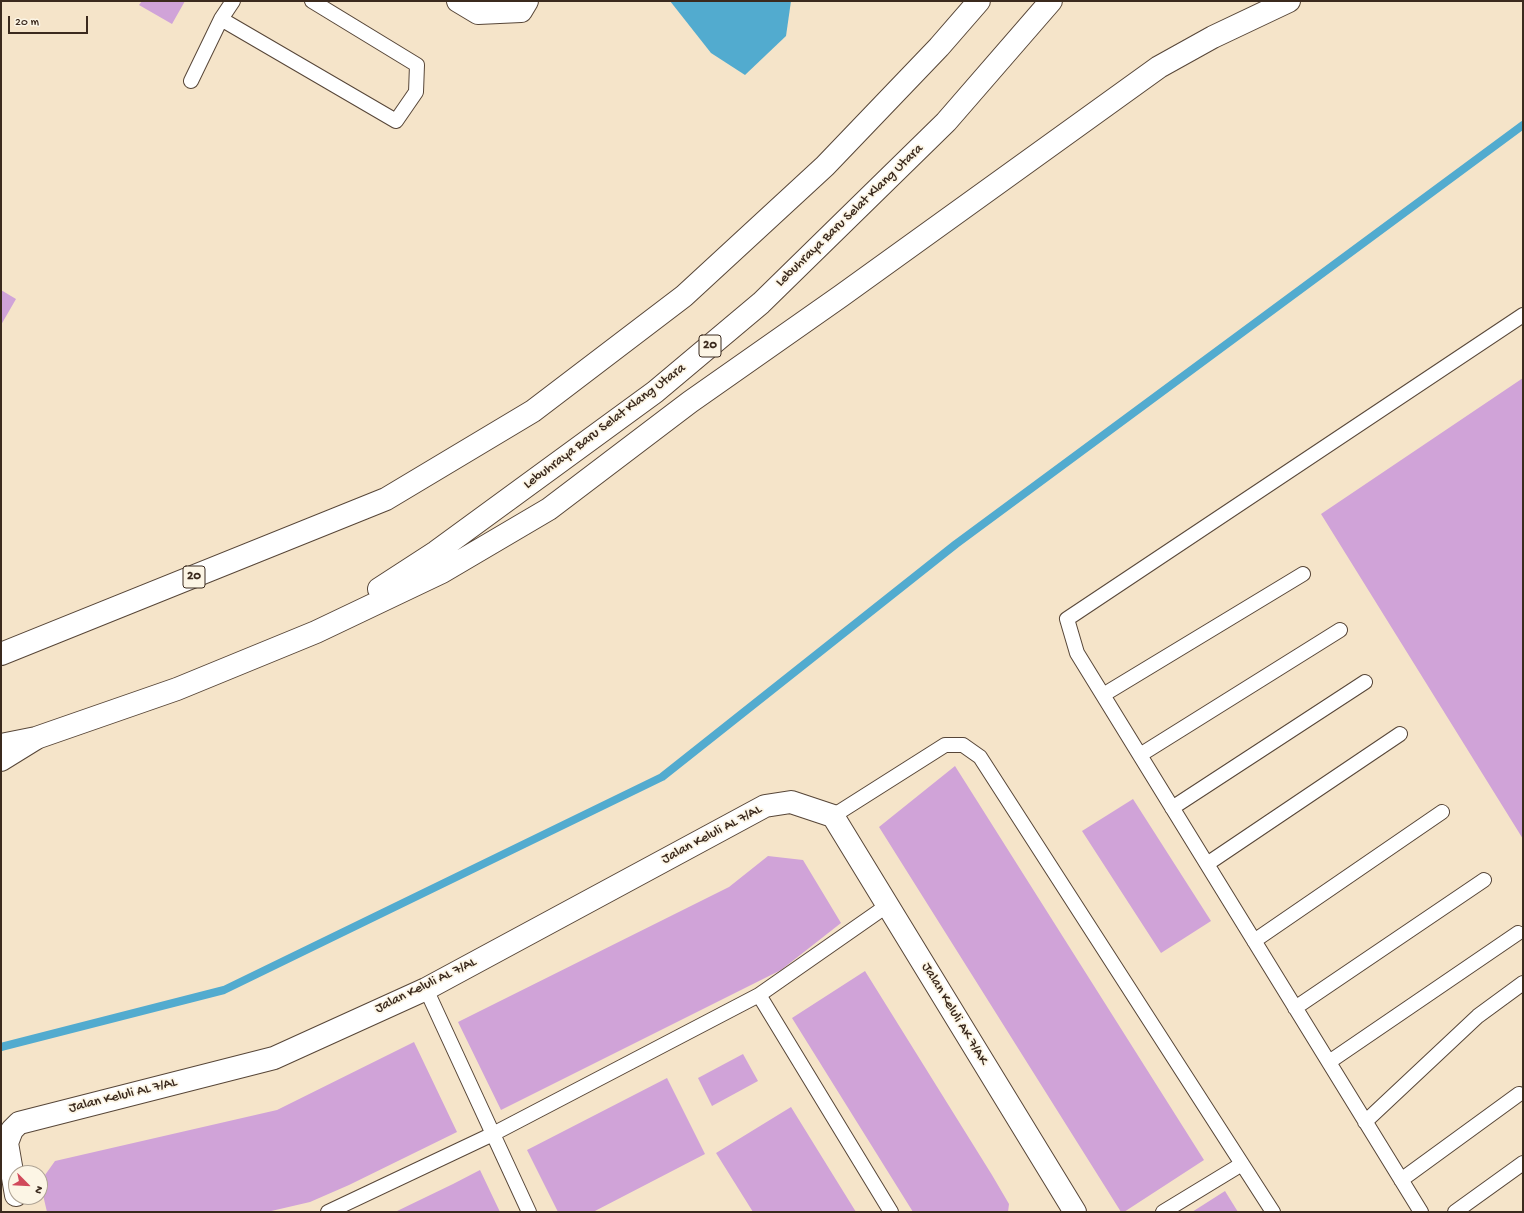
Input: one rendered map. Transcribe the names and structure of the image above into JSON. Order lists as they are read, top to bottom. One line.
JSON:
{"streets":{"main road":["Lebuhraya Baru Selat Klang Utara","20","Jalan Keluli AL 7/AL","Jalan Keluli AK 7/AK"]},"crossings":[["Lebuhraya Baru Selat Klang Utara","20"],["Jalan Keluli AL 7/AL","Jalan Keluli AK 7/AK"]],"scale_bar":"20 m","north":"bottom right"}
